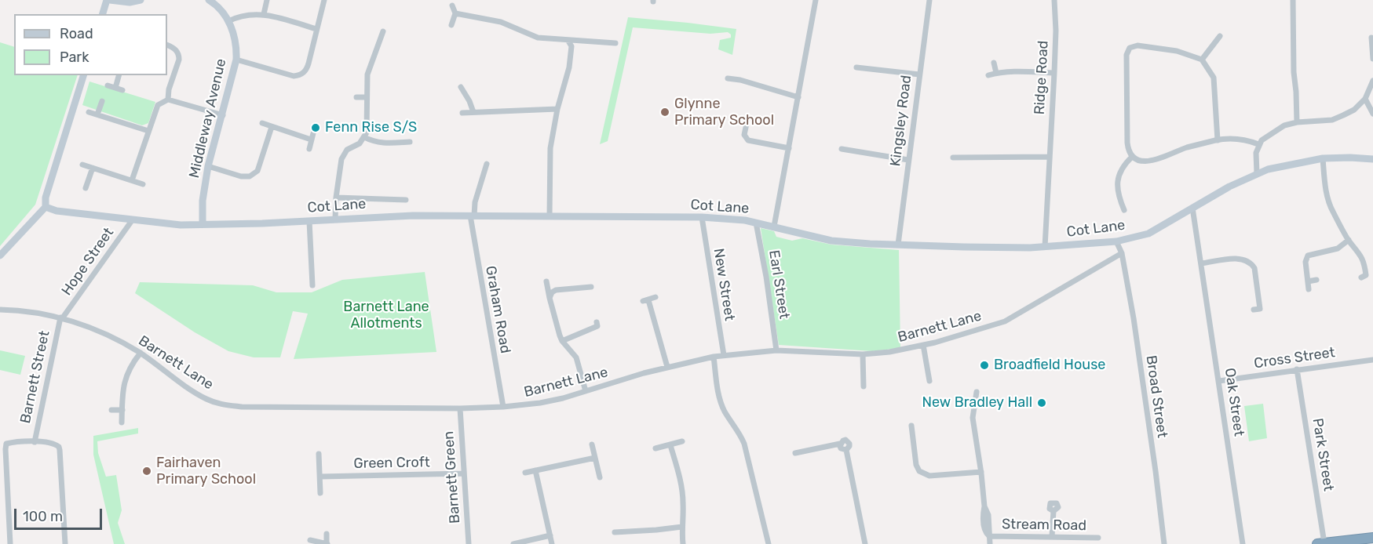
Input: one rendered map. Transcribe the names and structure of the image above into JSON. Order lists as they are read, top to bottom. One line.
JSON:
{"streets":{"street":["Ridge Road","Middleway Avenue","Kingsley Road","Cot Lane","Hope Street","New Street","Earl Street","Graham Road","Barnett Lane","Cross Street","Barnett Street","Broad Street","Oak Street","Park Street","Green Croft","Barnett Green","Stream Road"]},"crossings":[["Ridge Road","Cot Lane"],["Middleway Avenue","Cot Lane"],["Kingsley Road","Cot Lane"],["Cot Lane","Hope Street"],["Cot Lane","New Street"],["Cot Lane","Earl Street"],["Cot Lane","Graham Road"],["Cot Lane","Oak Street"],["Hope Street","Barnett Lane"],["Hope Street","Barnett Street"],["New Street","Barnett Lane"],["Earl Street","Barnett Lane"],["Graham Road","Barnett Lane"],["Barnett Lane","Barnett Street"],["Barnett Lane","Broad Street"],["Barnett Lane","Barnett Green"],["Cross Street","Oak Street"],["Cross Street","Park Street"],["Green Croft","Barnett Green"]],"parks":["Barnett Lane Allotments"],"places":["Glynne Primary School","Fenn Rise S/S","Broadfield House","New Bradley Hall","Fairhaven Primary School"],"legend":["Road","Park"],"scale_bar":"100 m"}
